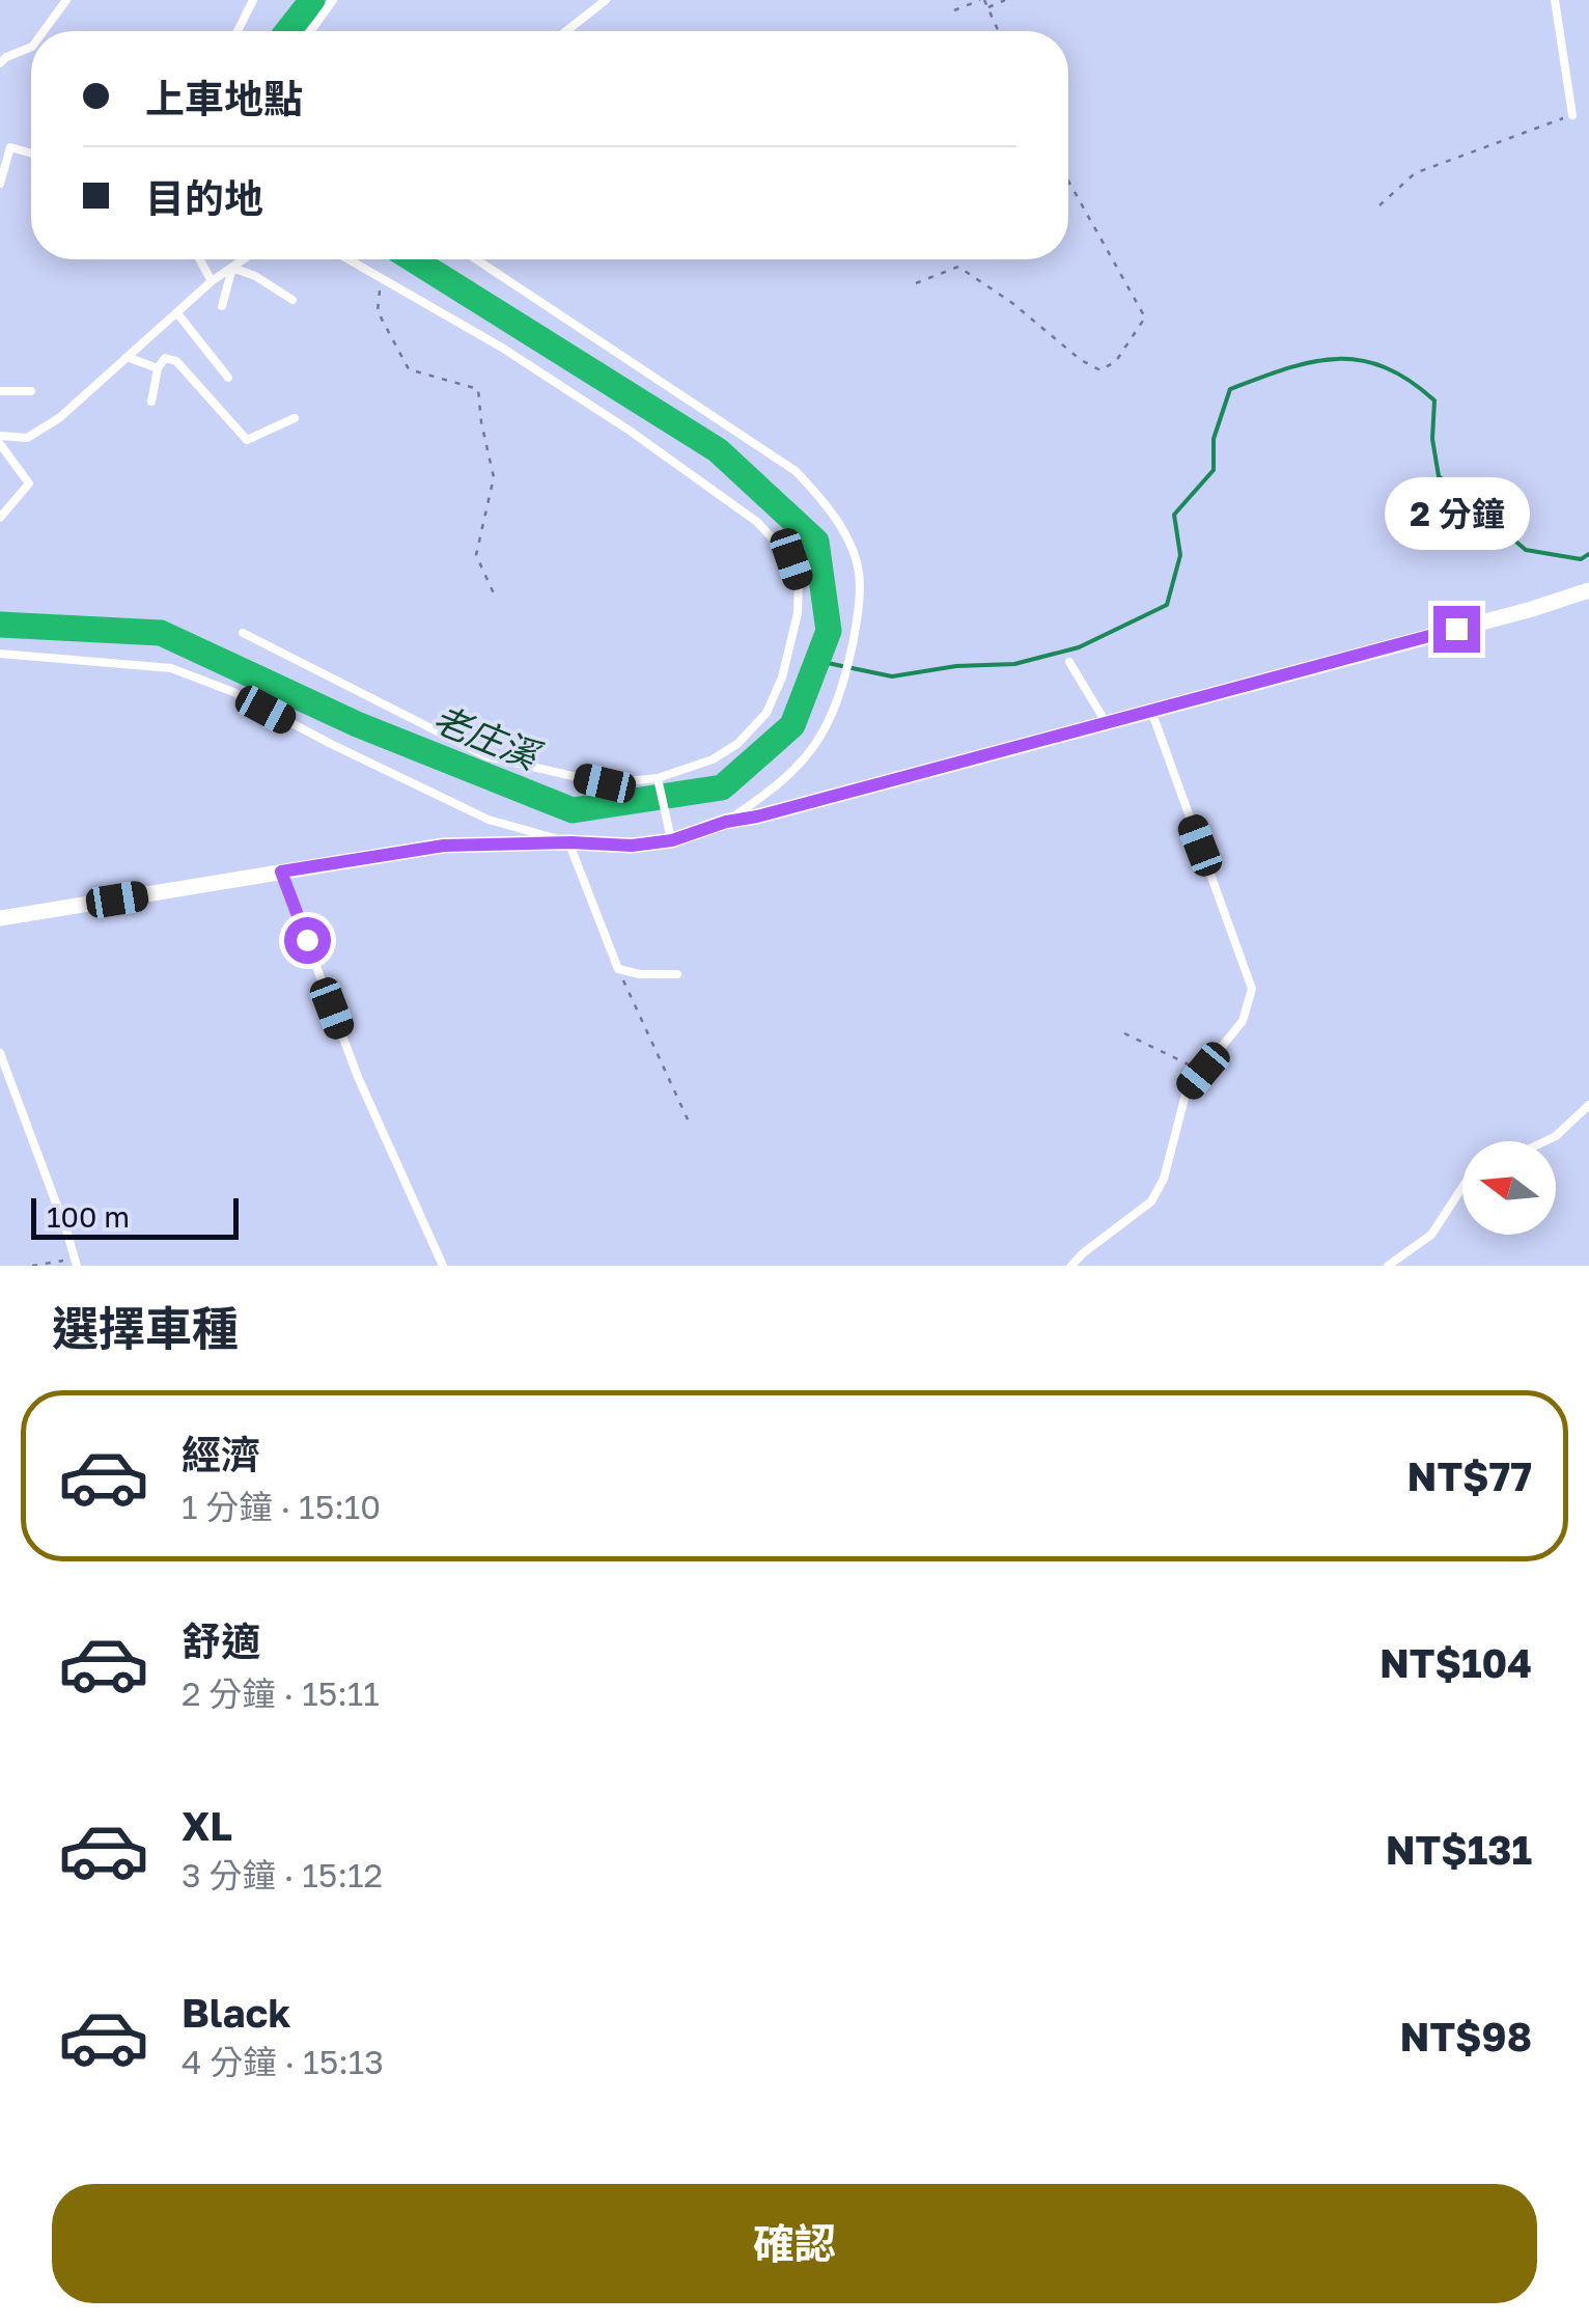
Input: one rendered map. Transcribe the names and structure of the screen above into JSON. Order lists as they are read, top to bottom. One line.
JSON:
{"water":["老庄溪"],"scale_bar":"100 m","north":"left","page":{"banner":["上車地點","目的地"],"bubble":"2 分鐘","scale":"100 m","heading":"選擇車種","list":[{"name":"經濟","note":"1 分鐘 · 15:10","value":"NT$77"},{"name":"舒適","note":"2 分鐘 · 15:11","value":"NT$104"},{"name":"XL","note":"3 分鐘 · 15:12","value":"NT$131"},{"name":"Black","note":"4 分鐘 · 15:13","value":"NT$98"}],"buttons":"確認"}}
